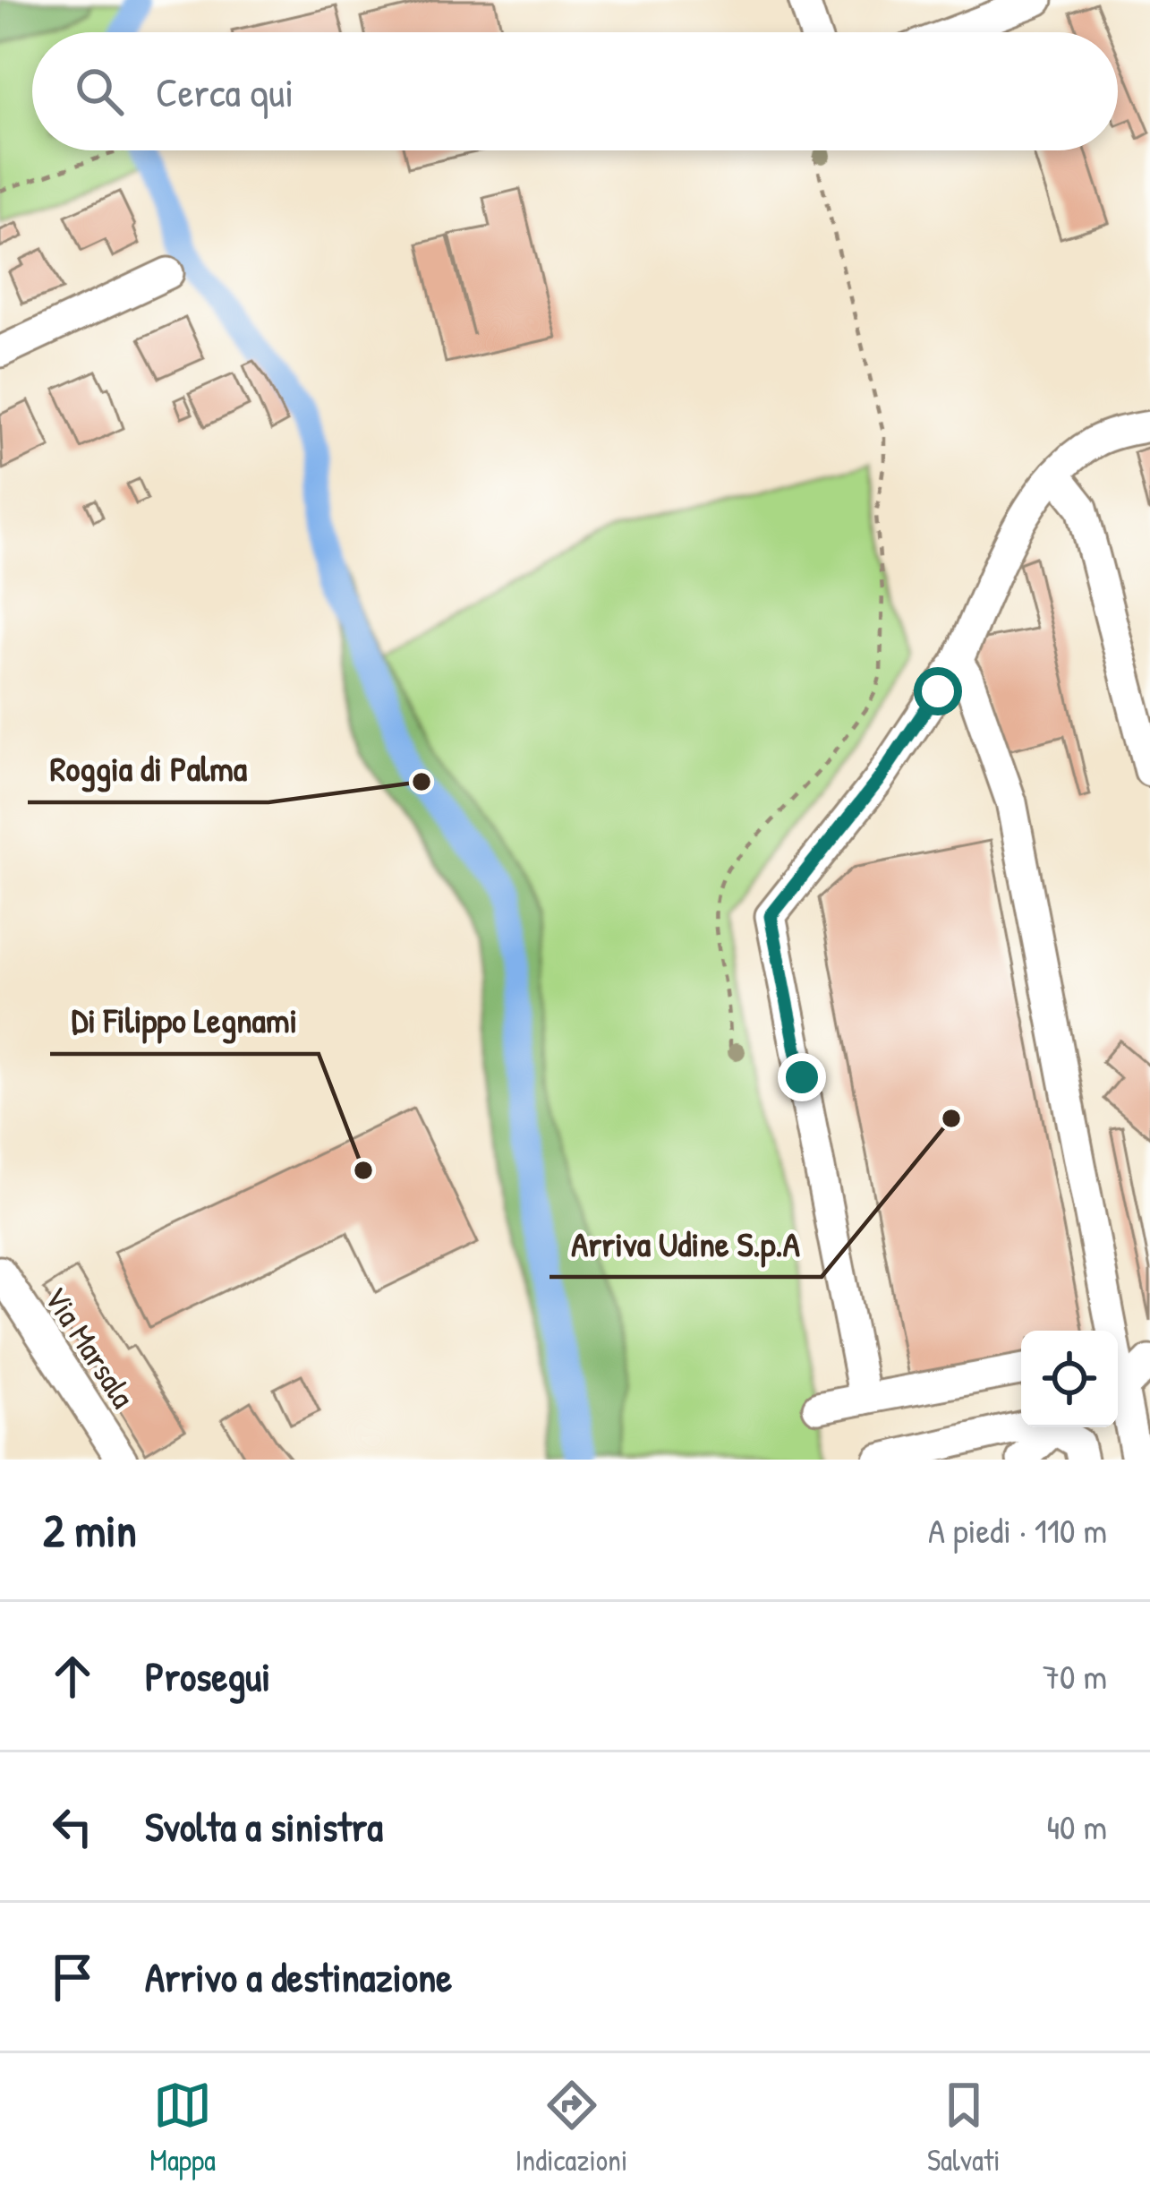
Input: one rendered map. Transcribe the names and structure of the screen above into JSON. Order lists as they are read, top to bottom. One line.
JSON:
{"streets":{"street":["Via Marsala"]},"places":["Roggia di Palma","Arriva Udine S.p.A","Di Filippo Legnami"],"page":{"search":"Cerca qui","heading":["2 min","A piedi · 110 m"],"list":[["Prosegui","70 m"],["Svolta a sinistra","40 m"],"Arrivo a destinazione"],"nav":["Mappa","Indicazioni","Salvati"]}}
